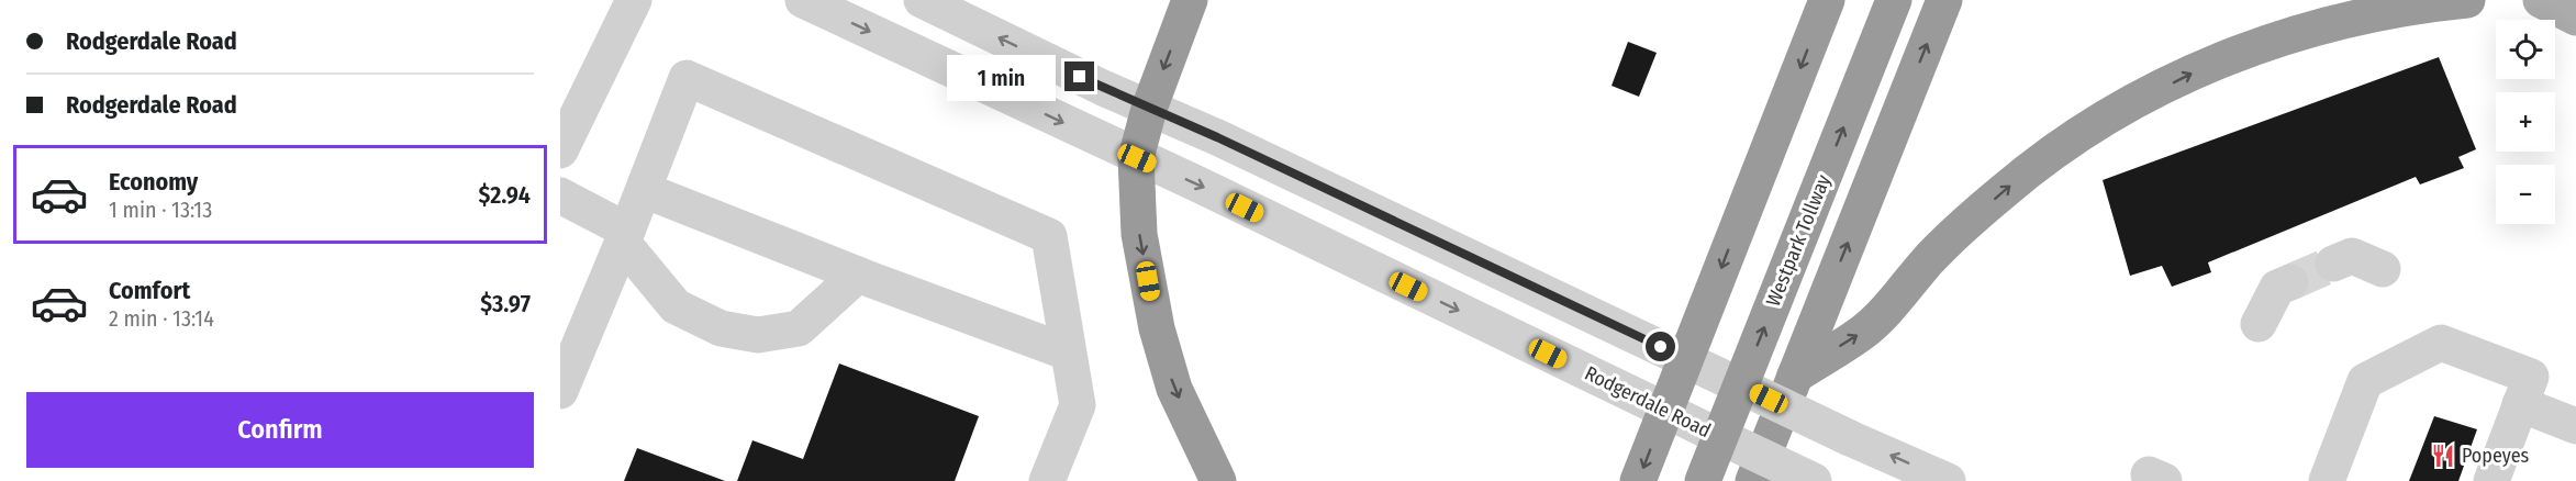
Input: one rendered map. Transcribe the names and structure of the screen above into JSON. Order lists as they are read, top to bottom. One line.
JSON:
{"streets":{"highway":["Westpark Tollway"],"street":["Rodgerdale Road"]},"places":{"restaurant":["Popeyes"]},"page":{"banner":["Rodgerdale Road","Rodgerdale Road"],"map_buttons":["+","−"],"bubble":"1 min","list":[{"name":"Economy","note":"1 min · 13:13","value":"$2.94"},{"name":"Comfort","note":"2 min · 13:14","value":"$3.97"}],"buttons":"Confirm"}}
